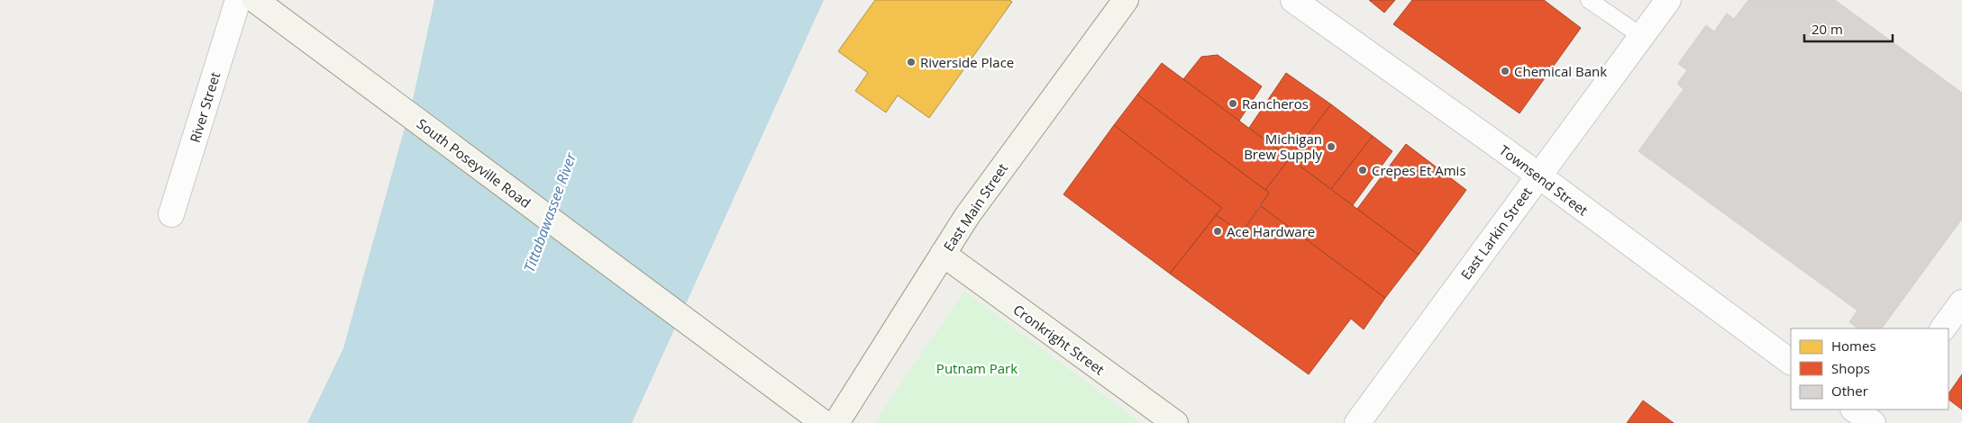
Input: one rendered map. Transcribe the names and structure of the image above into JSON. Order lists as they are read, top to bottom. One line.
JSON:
{"streets":{"street":["River Street","South Poseyville Road","Townsend Street","East Main Street","East Larkin Street","Cronkright Street"]},"crossings":[["Townsend Street","East Larkin Street"],["East Main Street","Cronkright Street"]],"water":["Tittabawassee River"],"parks":["Putnam Park"],"places":["Riverside Place","Chemical Bank","Rancheros","Michigan Brew Supply","Crepes Et Amis","Ace Hardware"],"legend":["Homes","Shops","Other"],"scale_bar":"20 m"}
